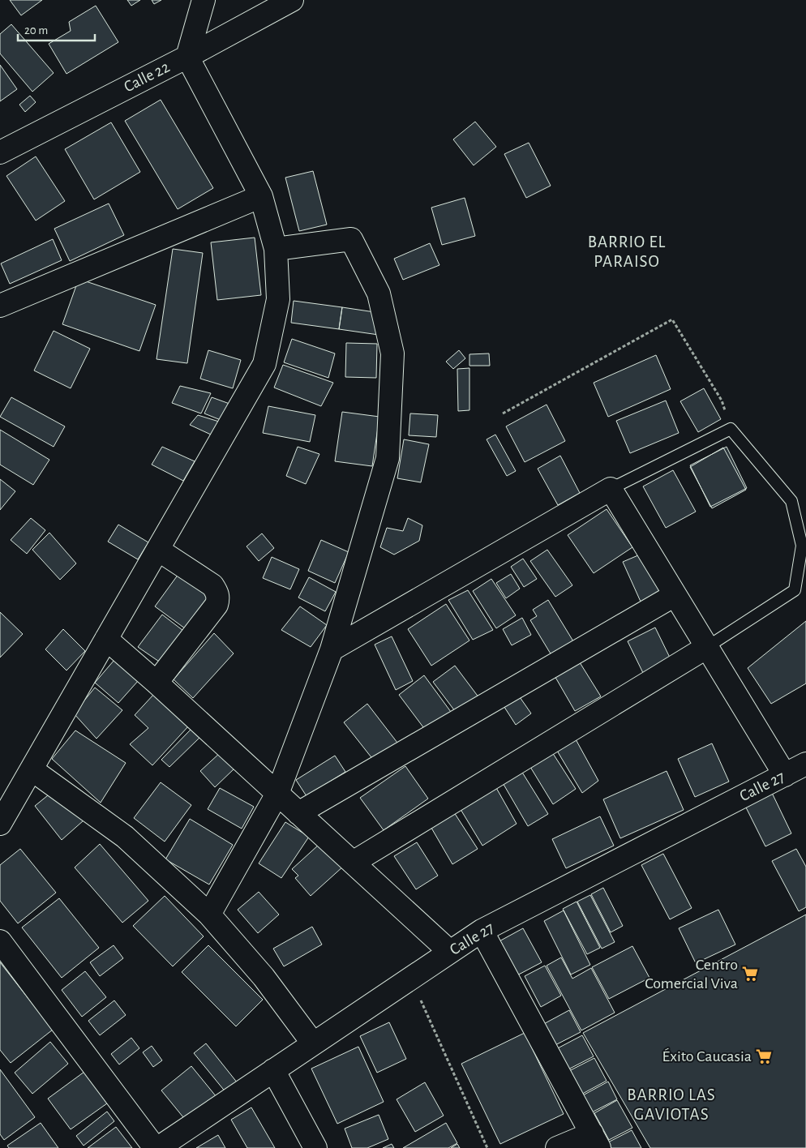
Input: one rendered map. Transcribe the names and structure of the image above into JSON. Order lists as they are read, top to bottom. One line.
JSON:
{"streets":{"street":["Calle 22","Calle 27"]},"districts":["BARRIO EL PARAISO","BARRIO LAS GAVIOTAS"],"places":{"supermarket":["Centro Comercial Viva","Éxito Caucasia"]},"scale_bar":"20 m"}
